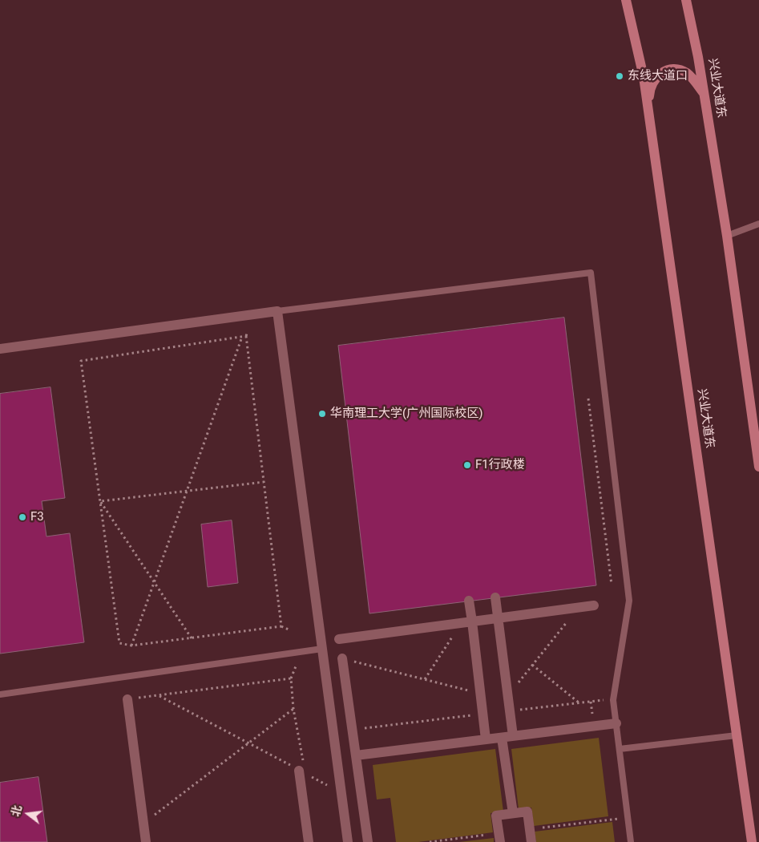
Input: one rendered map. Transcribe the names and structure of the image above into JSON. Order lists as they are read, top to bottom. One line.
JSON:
{"streets":{"main road":["兴业大道东"]},"places":["东线大道口","华南理工大学(广州国际校区)","F1行政楼","F3"],"north":"left"}
